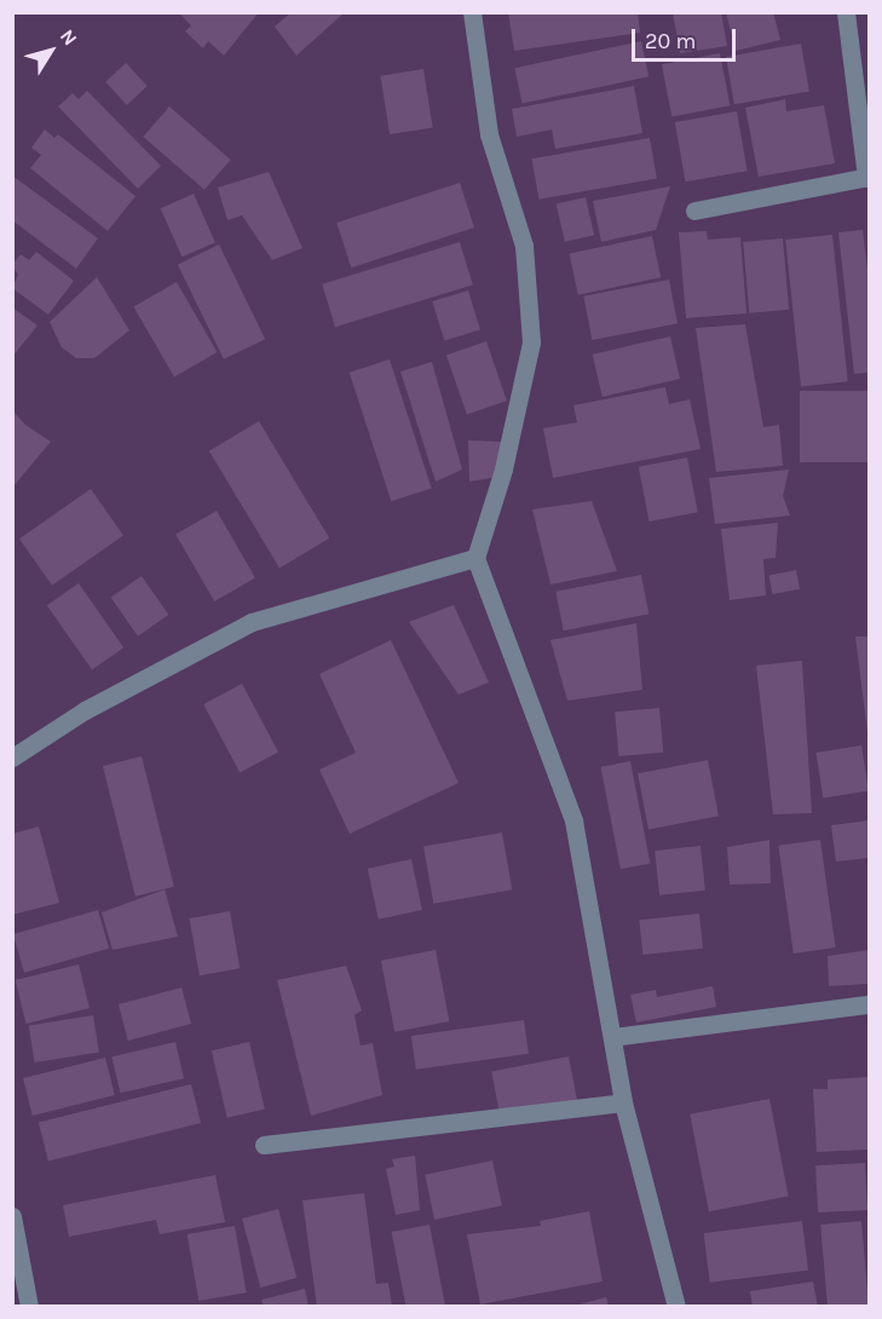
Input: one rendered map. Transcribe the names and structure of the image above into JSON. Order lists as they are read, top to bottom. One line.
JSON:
{"scale_bar":"20 m","north":"top right"}
